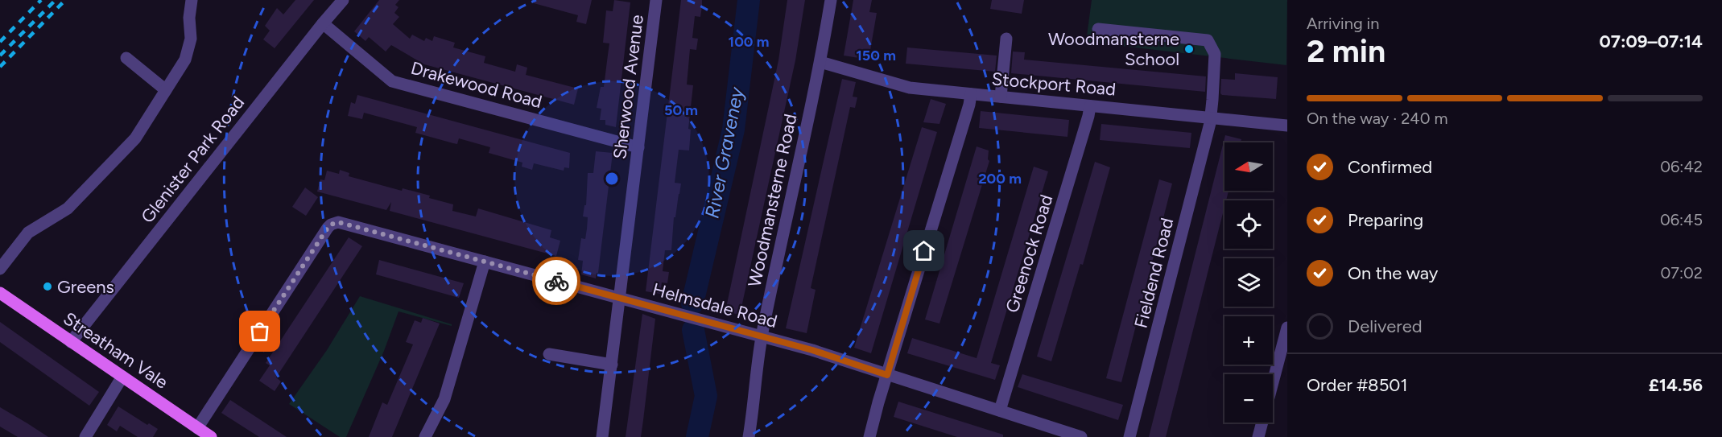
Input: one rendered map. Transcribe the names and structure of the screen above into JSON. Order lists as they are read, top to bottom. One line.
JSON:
{"streets":{"main road":["Streatham Vale"],"street":["Stockport Road","Drakewood Road","Sherwood Avenue","Glenister Park Road","Woodmansterne Road","Greenock Road","Fieldend Road","Helmsdale Road"]},"crossings":[["Stockport Road","Woodmansterne Road"],["Stockport Road","Greenock Road"],["Stockport Road","Fieldend Road"],["Drakewood Road","Sherwood Avenue"],["Drakewood Road","Glenister Park Road"],["Sherwood Avenue","Helmsdale Road"],["Glenister Park Road","Streatham Vale"],["Woodmansterne Road","Helmsdale Road"],["Greenock Road","Helmsdale Road"],["Helmsdale Road","Streatham Vale"]],"water":["River Graveney"],"places":["Woodmansterne School","Greens"],"north":"left","page":{"heading":["2 min","Arriving in","07:09–07:14"],"panel":["Order #8501","£14.56"],"bar":"On the way · 240 m","list":[["Confirmed","06:42"],["Preparing","06:45"],["On the way","07:02"],"Delivered"],"map_buttons":["+","−"]},"rings":["100 m","150 m","50 m","200 m"]}
